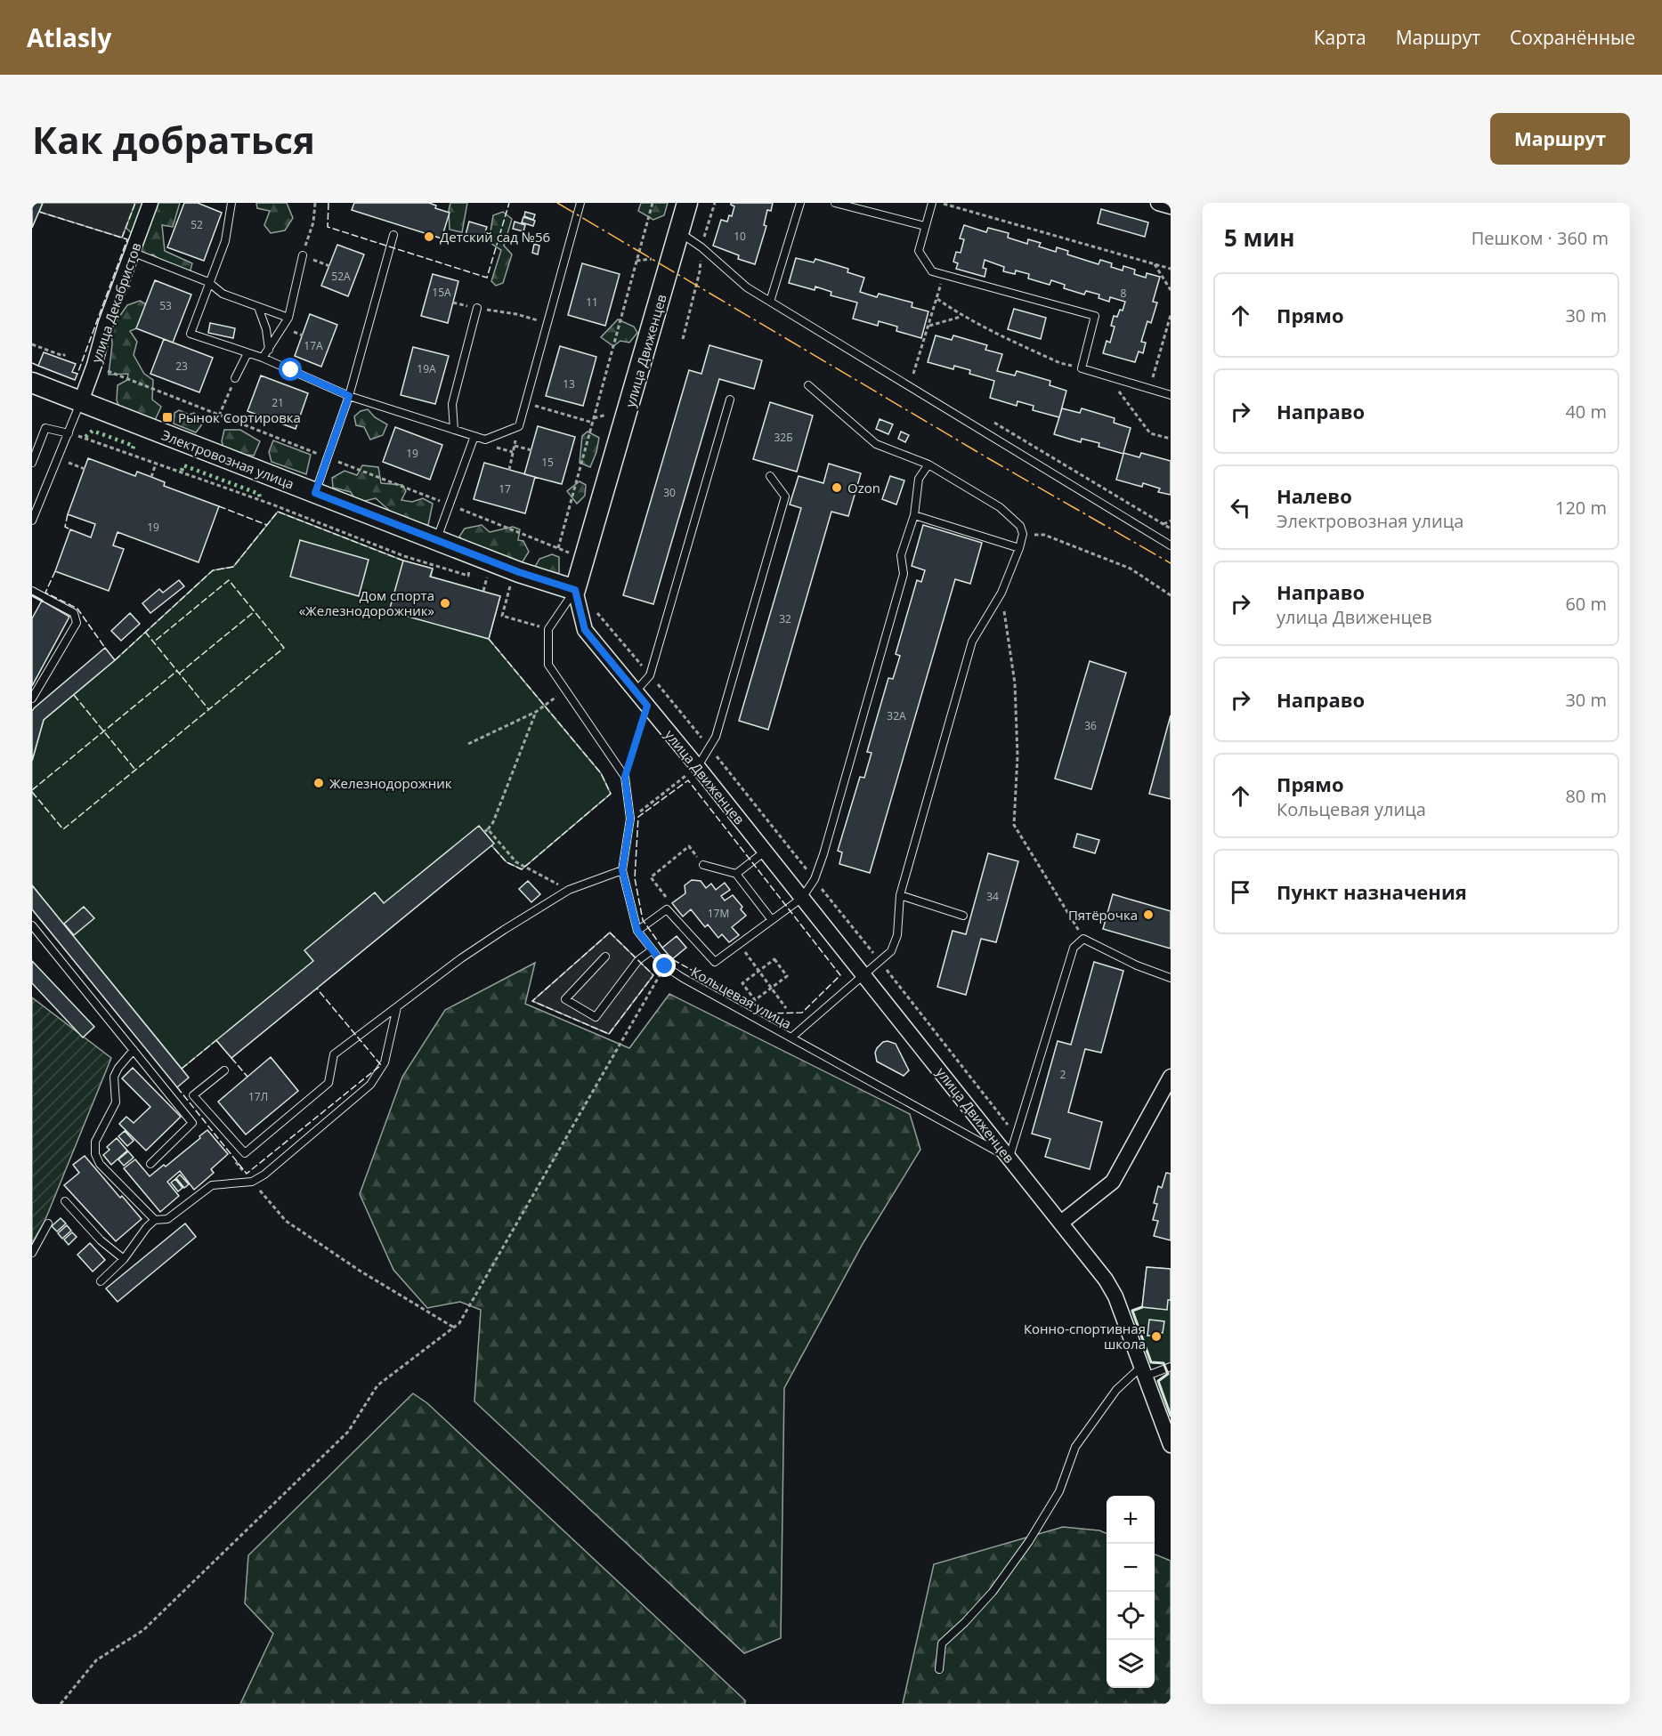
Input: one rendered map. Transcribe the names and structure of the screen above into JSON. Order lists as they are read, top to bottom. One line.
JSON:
{"streets":{"street":["улица Декабристов","улица Движенцев","Электровозная улица"],"lane":["Кольцевая улица"]},"crossings":[["улица Декабристов","Электровозная улица"],["улица Движенцев","Электровозная улица"],["улица Движенцев","Кольцевая улица"]],"places":{"other":["Детский сад №56","Ozon","Дом спорта «Железнодорожник»","Железнодорожник","Пятёрочка","Конно-спортивная школа"],"transit":["Рынок Сортировка"]},"house_numbers":["52","10","52А","15А","8","11","53","17А","23","19А","13","21","32Б","19","15","17","30","19","32","32А","36","34","17М","2","17Л"],"page":{"header":"Atlasly","nav":["Карта","Маршрут","Сохранённые"],"buttons":"Маршрут","title":"Как добраться","heading":["5 мин","Пешком · 360 m"],"list":[["Прямо","30 m"],["Направо","40 m"],["Налево","Электровозная улица","120 m"],["Направо","улица Движенцев","60 m"],["Направо","30 m"],["Прямо","Кольцевая улица","80 m"],"Пункт назначения"],"map_buttons":["+","−"]}}
